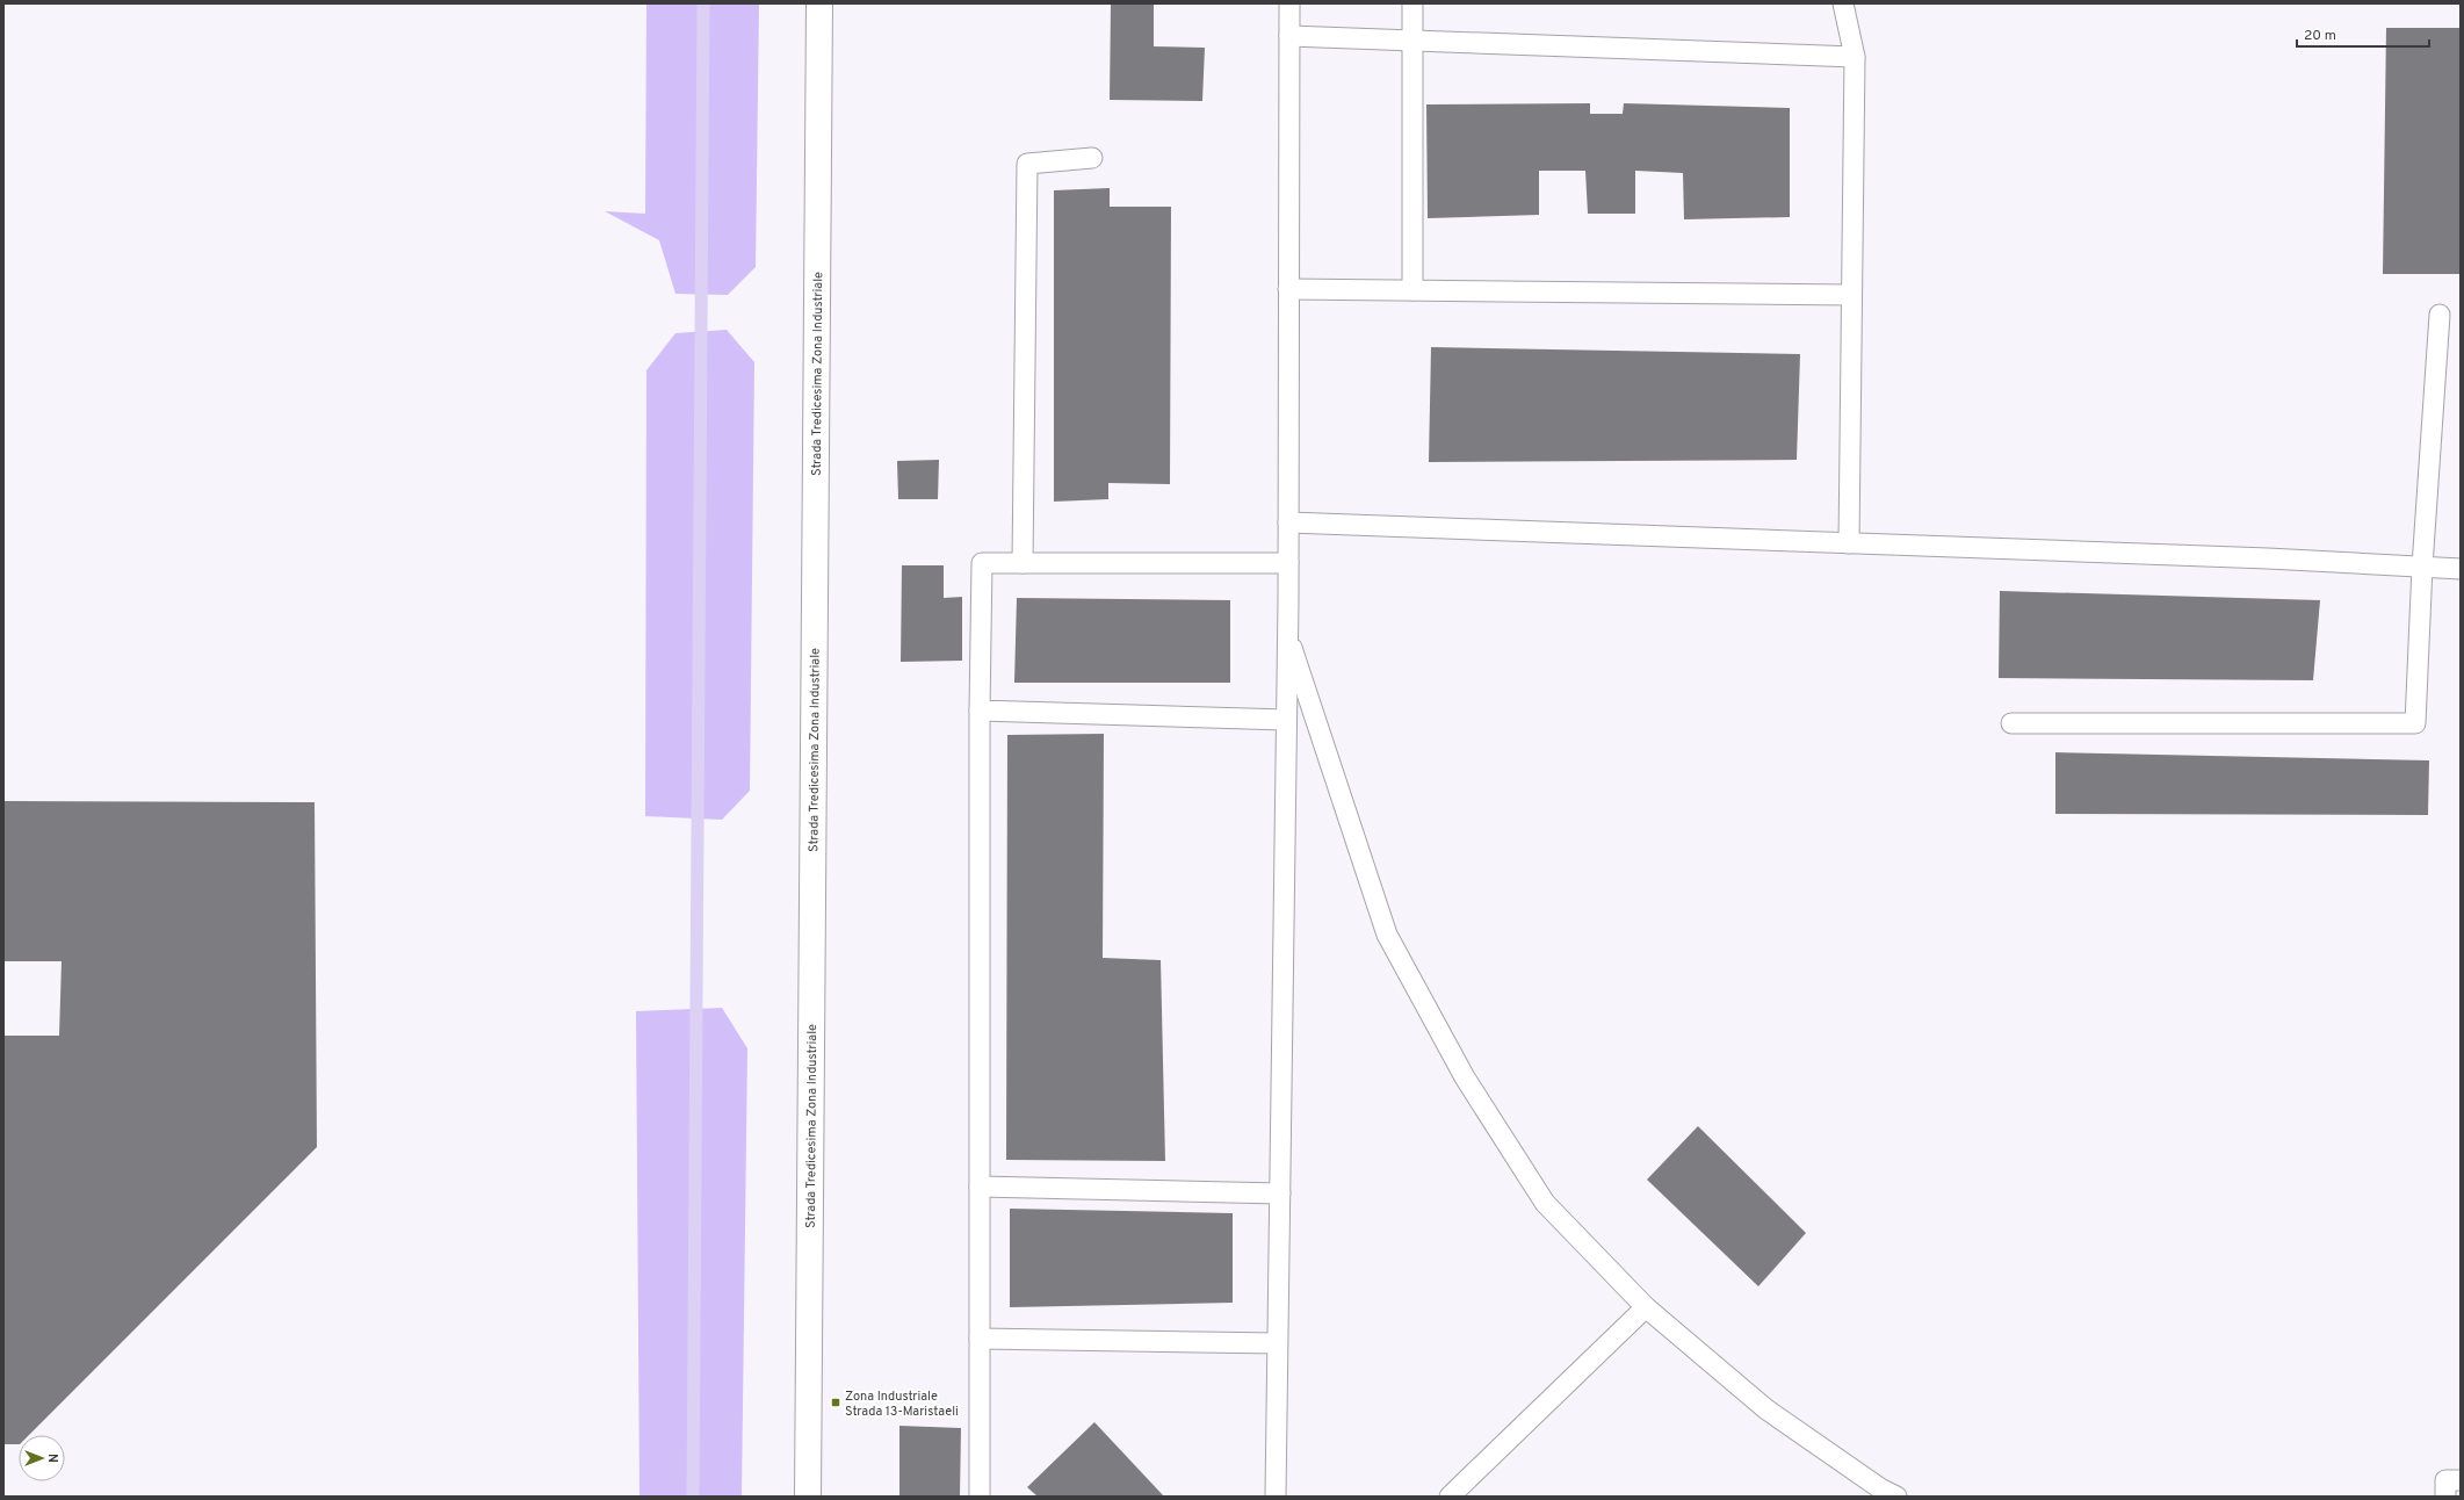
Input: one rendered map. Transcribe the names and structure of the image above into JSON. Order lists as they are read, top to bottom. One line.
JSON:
{"streets":{"street":["Strada Tredicesima Zona Industriale"]},"places":{"transit":["Zona Industriale Strada 13-Maristaeli"]},"scale_bar":"20 m","north":"right"}
